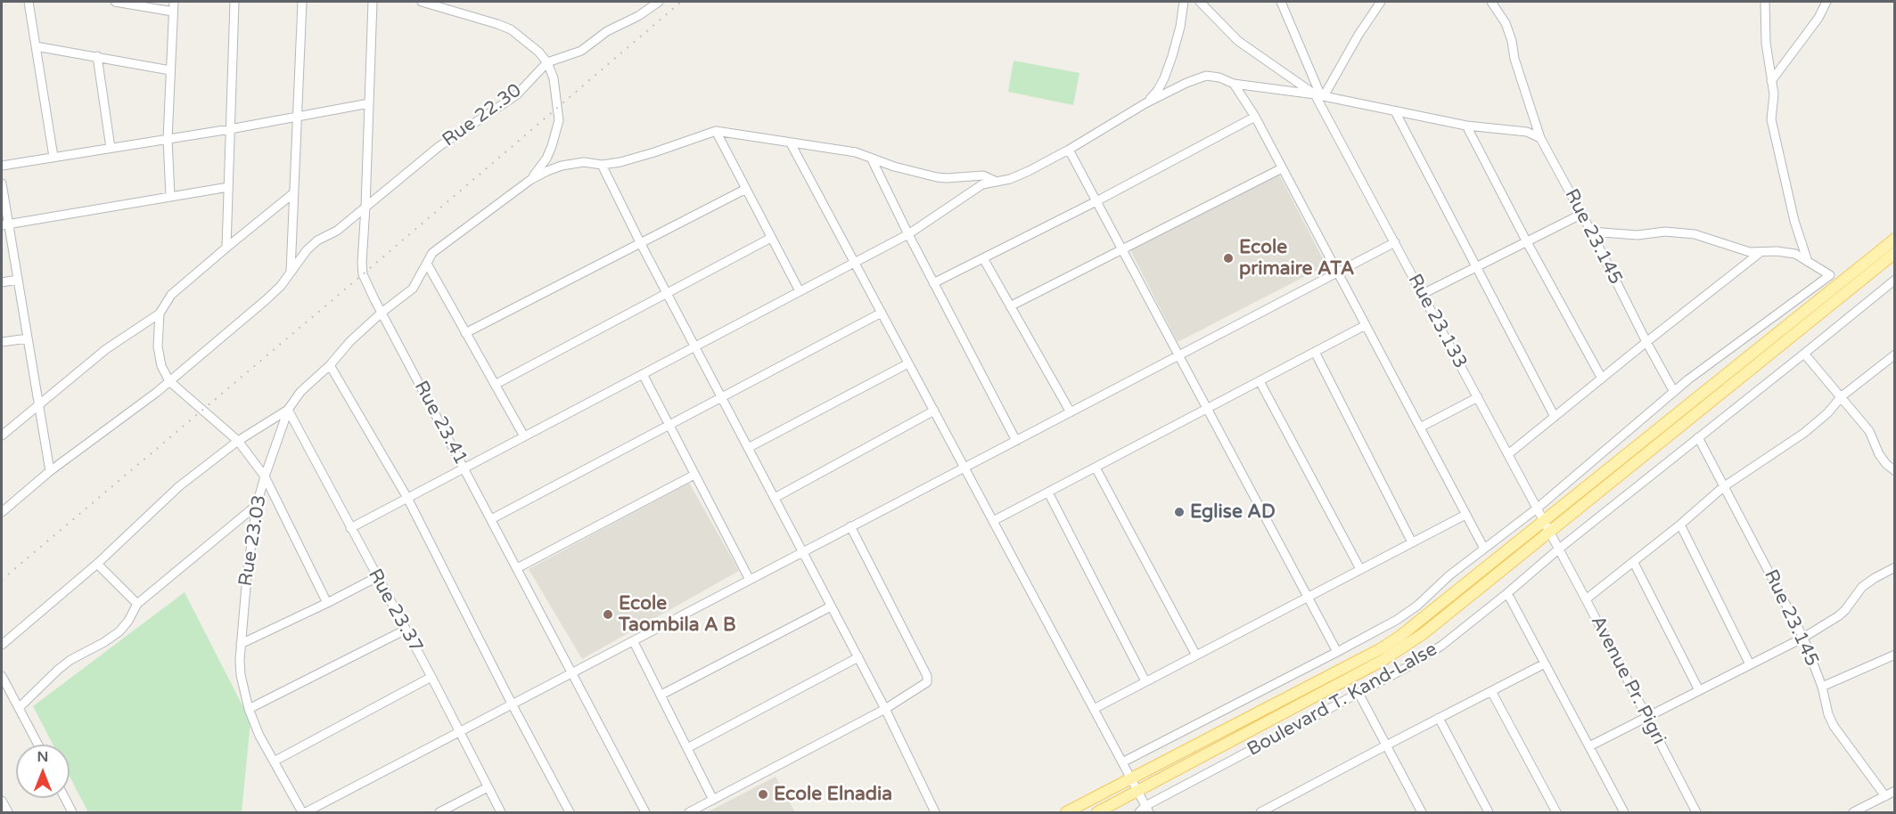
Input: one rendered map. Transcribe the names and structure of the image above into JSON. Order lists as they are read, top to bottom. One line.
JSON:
{"streets":{"street":["Rue 22.30","Rue 23.145","Rue 23.133","Rue 23.41","Rue 23.03","Rue 23.37","Avenue Pr. Pigri","Boulevard T. Kand-Lalse"]},"crossings":[["Rue 22.30","Rue 23.41"],["Rue 23.145","Boulevard T. Kand-Lalse"],["Rue 23.133","Avenue Pr. Pigri"],["Rue 23.133","Boulevard T. Kand-Lalse"],["Rue 23.03","Rue 23.37"],["Avenue Pr. Pigri","Boulevard T. Kand-Lalse"]],"places":["Ecole primaire ATA","Eglise AD","Ecole Taombila A B","Ecole Elnadia"],"north":"top"}
